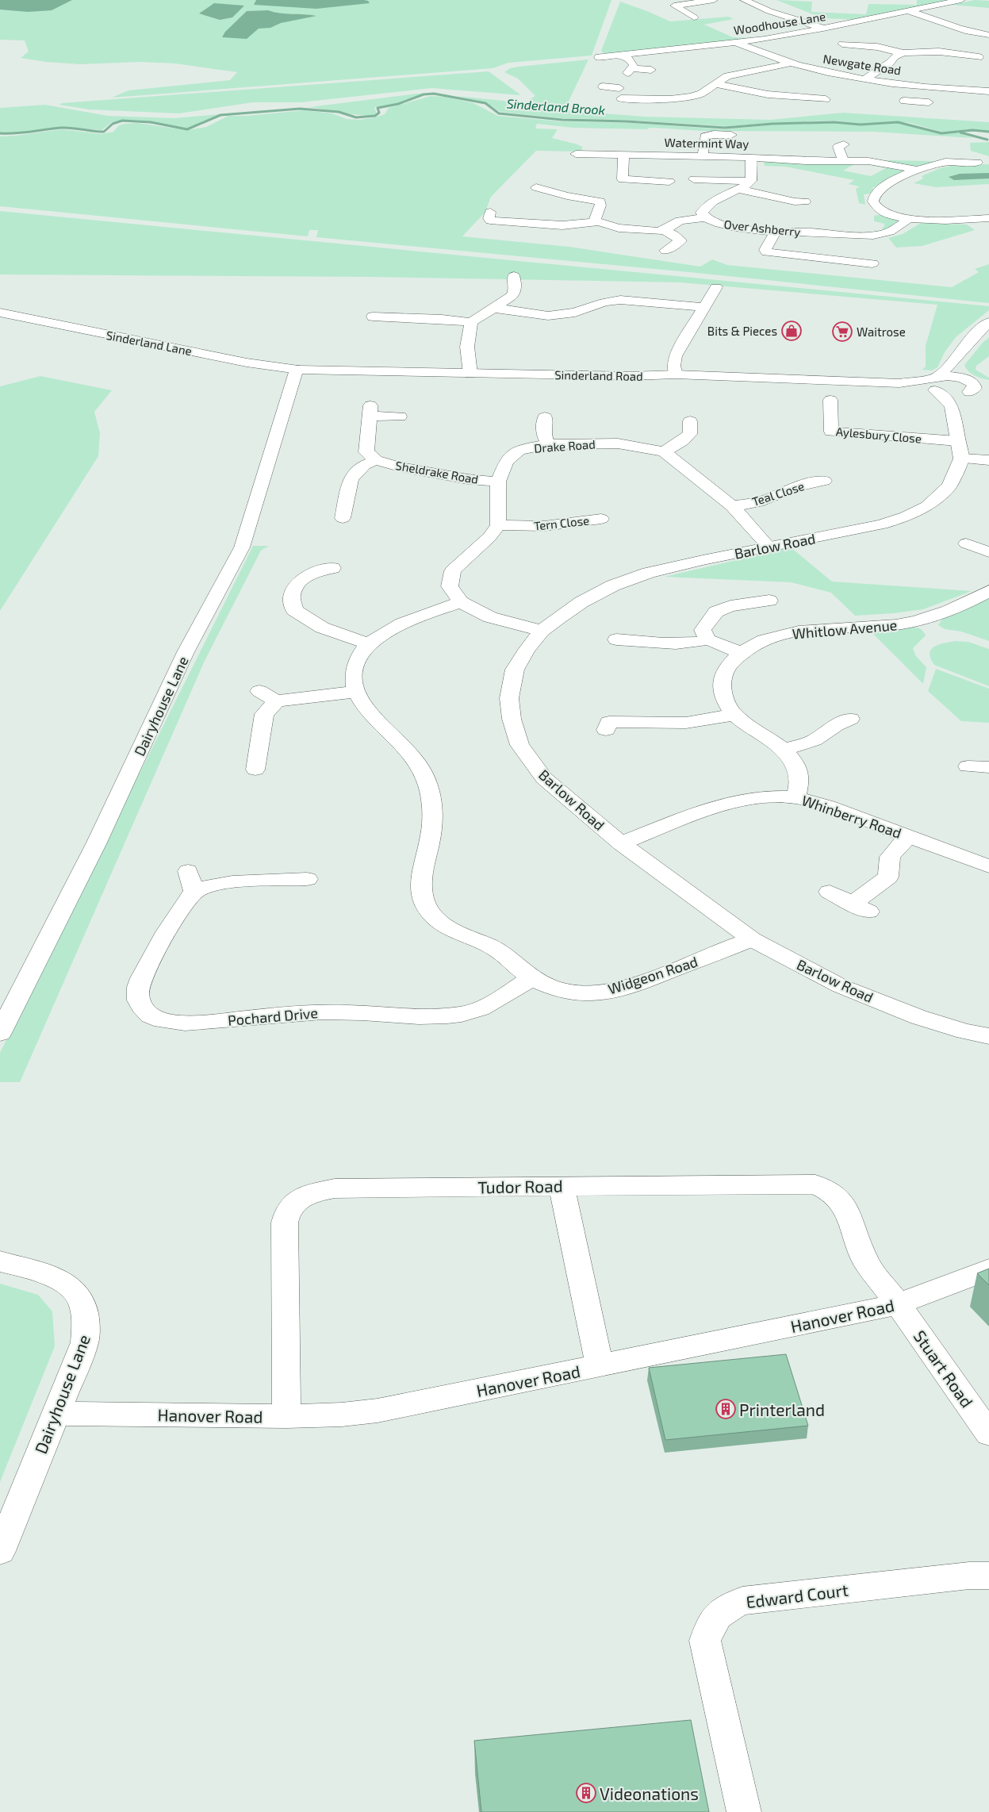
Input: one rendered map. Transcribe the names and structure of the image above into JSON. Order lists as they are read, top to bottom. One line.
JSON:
{"streets":{"street":["Woodhouse Lane","Newgate Road","Watermint Way","Over Ashberry","Sinderland Lane","Sinderland Road","Aylesbury Close","Drake Road","Sheldrake Road","Teal Close","Tern Close","Barlow Road","Whitlow Avenue","Dairyhouse Lane","Whinberry Road","Widgeon Road","Pochard Drive","Tudor Road","Hanover Road","Stuart Road","Edward Court"]},"crossings":[["Woodhouse Lane","Newgate Road"],["Sinderland Lane","Sinderland Road"],["Sinderland Lane","Dairyhouse Lane"],["Sinderland Road","Dairyhouse Lane"],["Aylesbury Close","Barlow Road"],["Drake Road","Sheldrake Road"],["Drake Road","Teal Close"],["Drake Road","Tern Close"],["Drake Road","Barlow Road"],["Barlow Road","Whinberry Road"],["Barlow Road","Widgeon Road"],["Whitlow Avenue","Whinberry Road"],["Dairyhouse Lane","Hanover Road"],["Widgeon Road","Pochard Drive"],["Tudor Road","Hanover Road"],["Tudor Road","Stuart Road"],["Hanover Road","Stuart Road"]],"water":["Sinderland Brook"],"places":{"shop":["Bits & Pieces"],"supermarket":["Waitrose"],"building":["Printerland","Videonations"]}}
